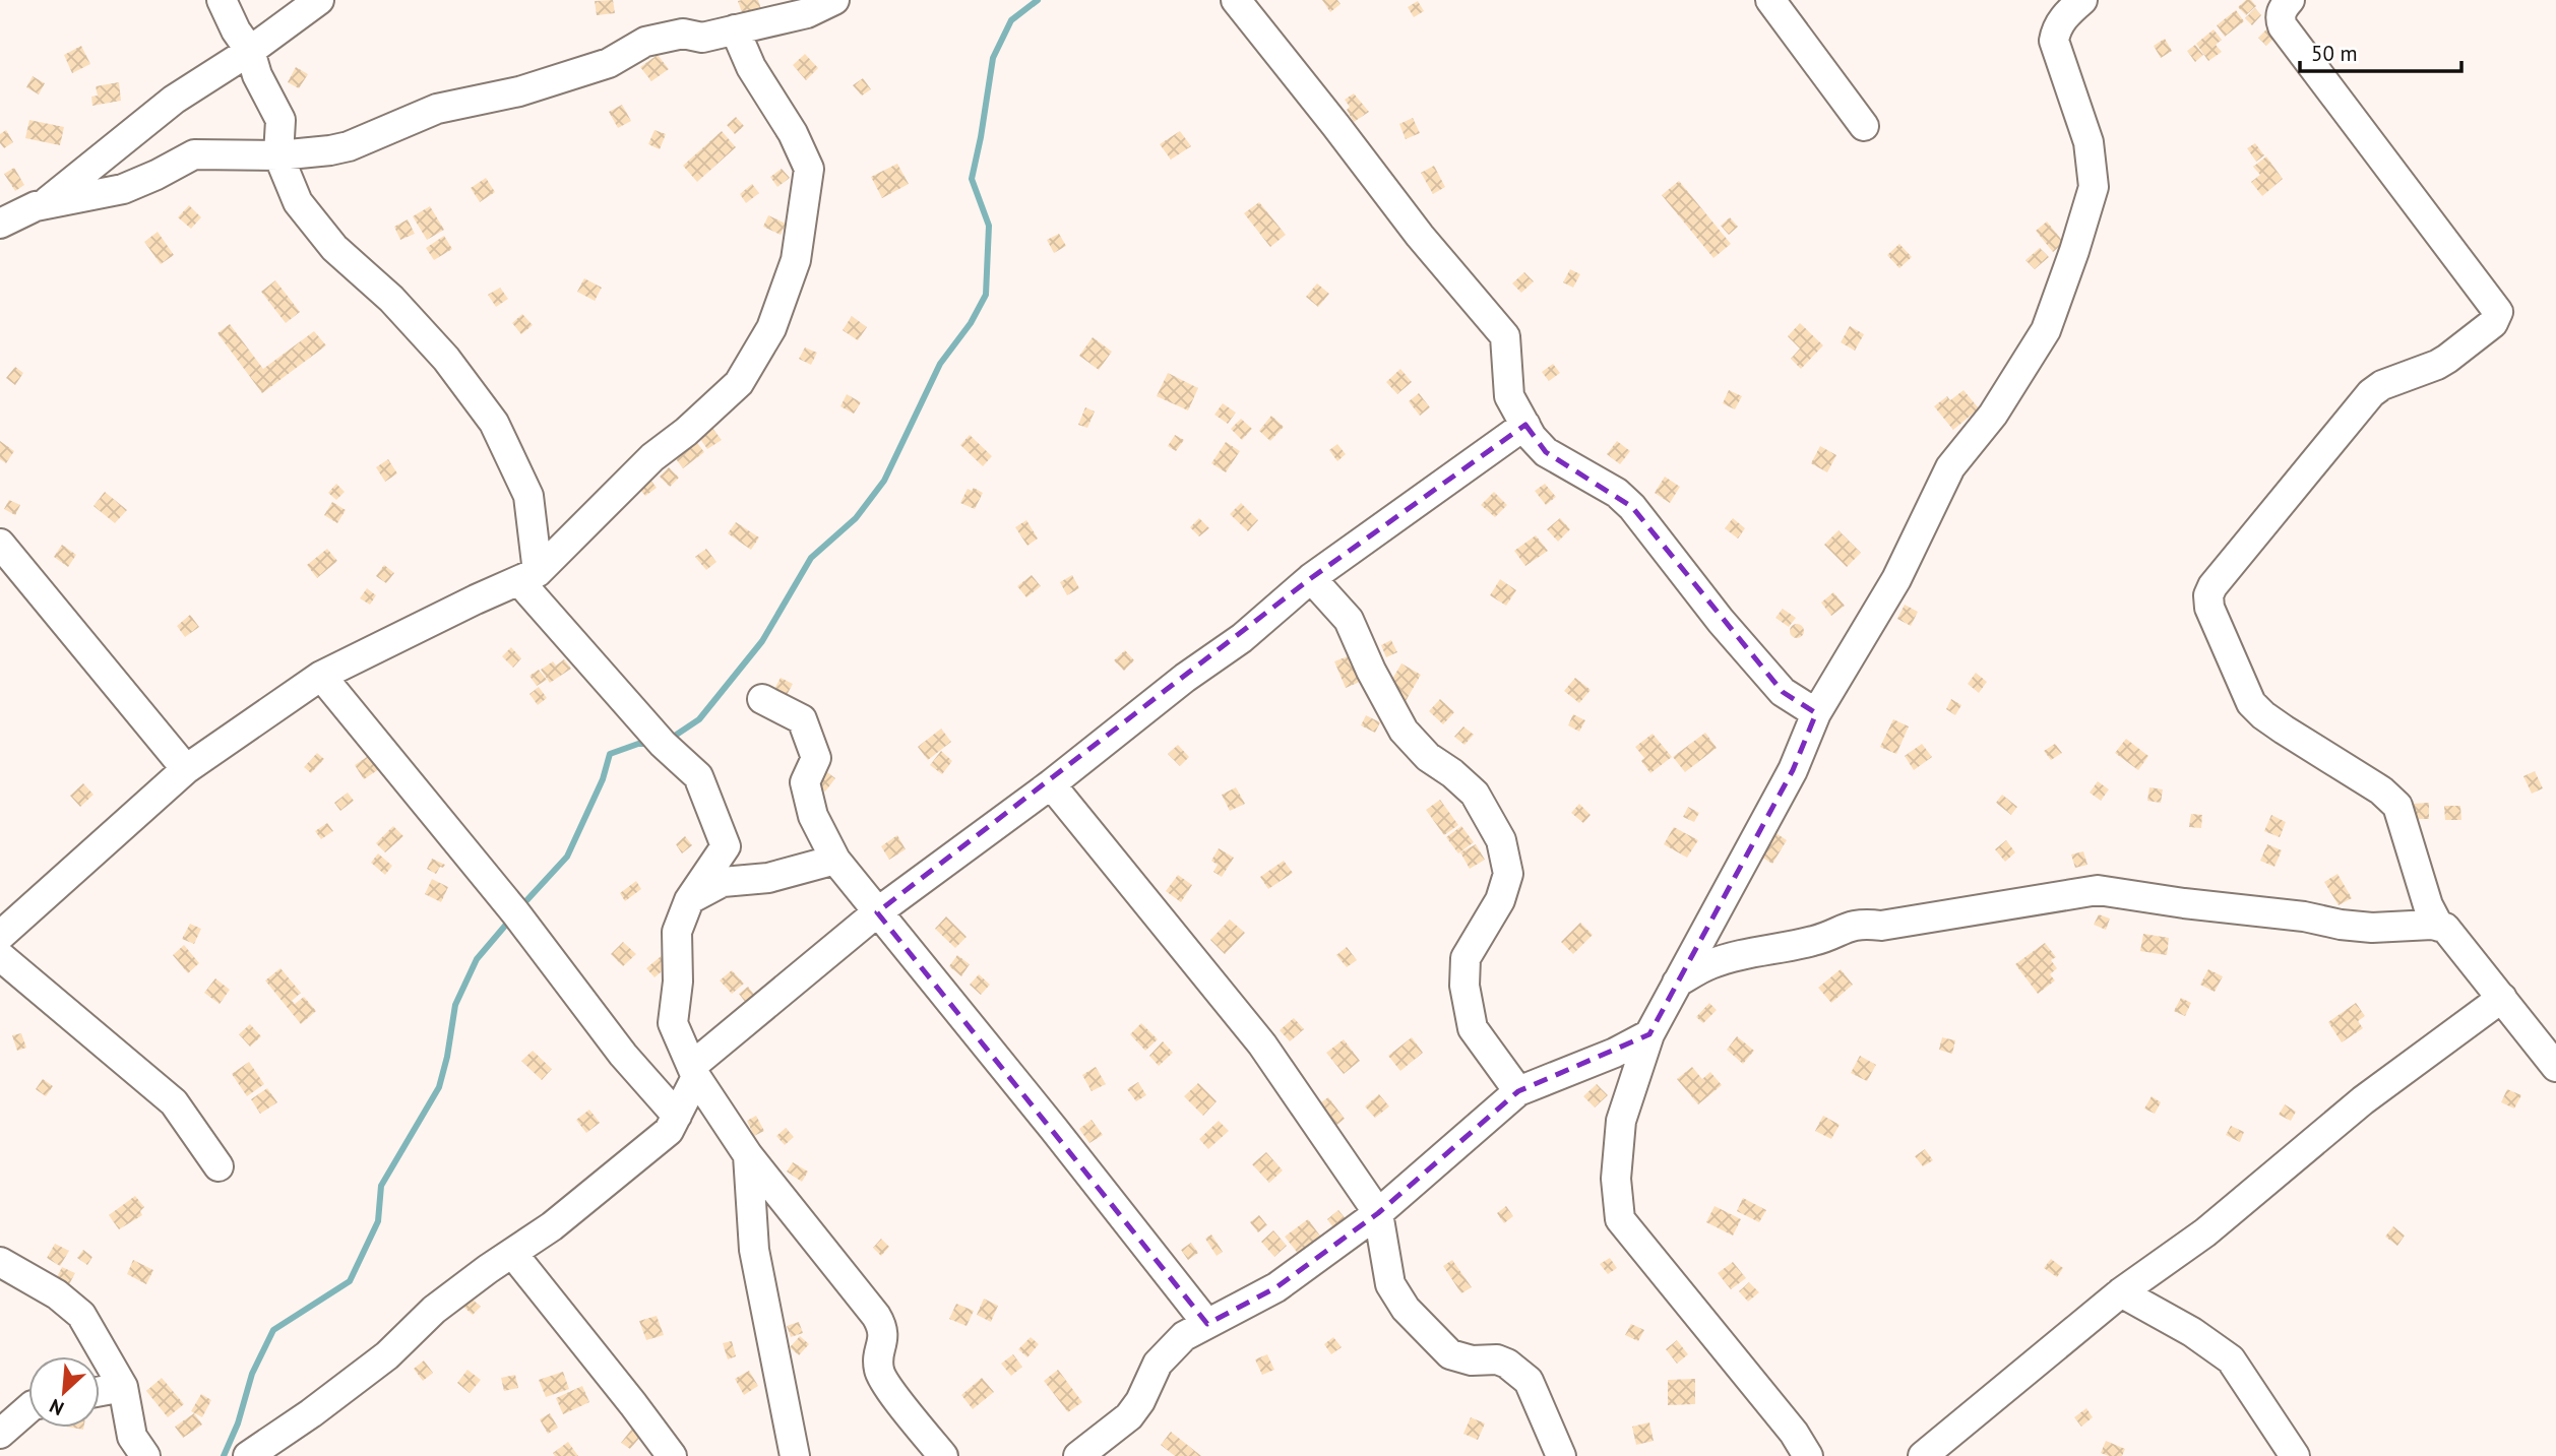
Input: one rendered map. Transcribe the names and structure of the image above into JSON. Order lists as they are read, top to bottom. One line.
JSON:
{"scale_bar":"50 m","north":"bottom left"}
